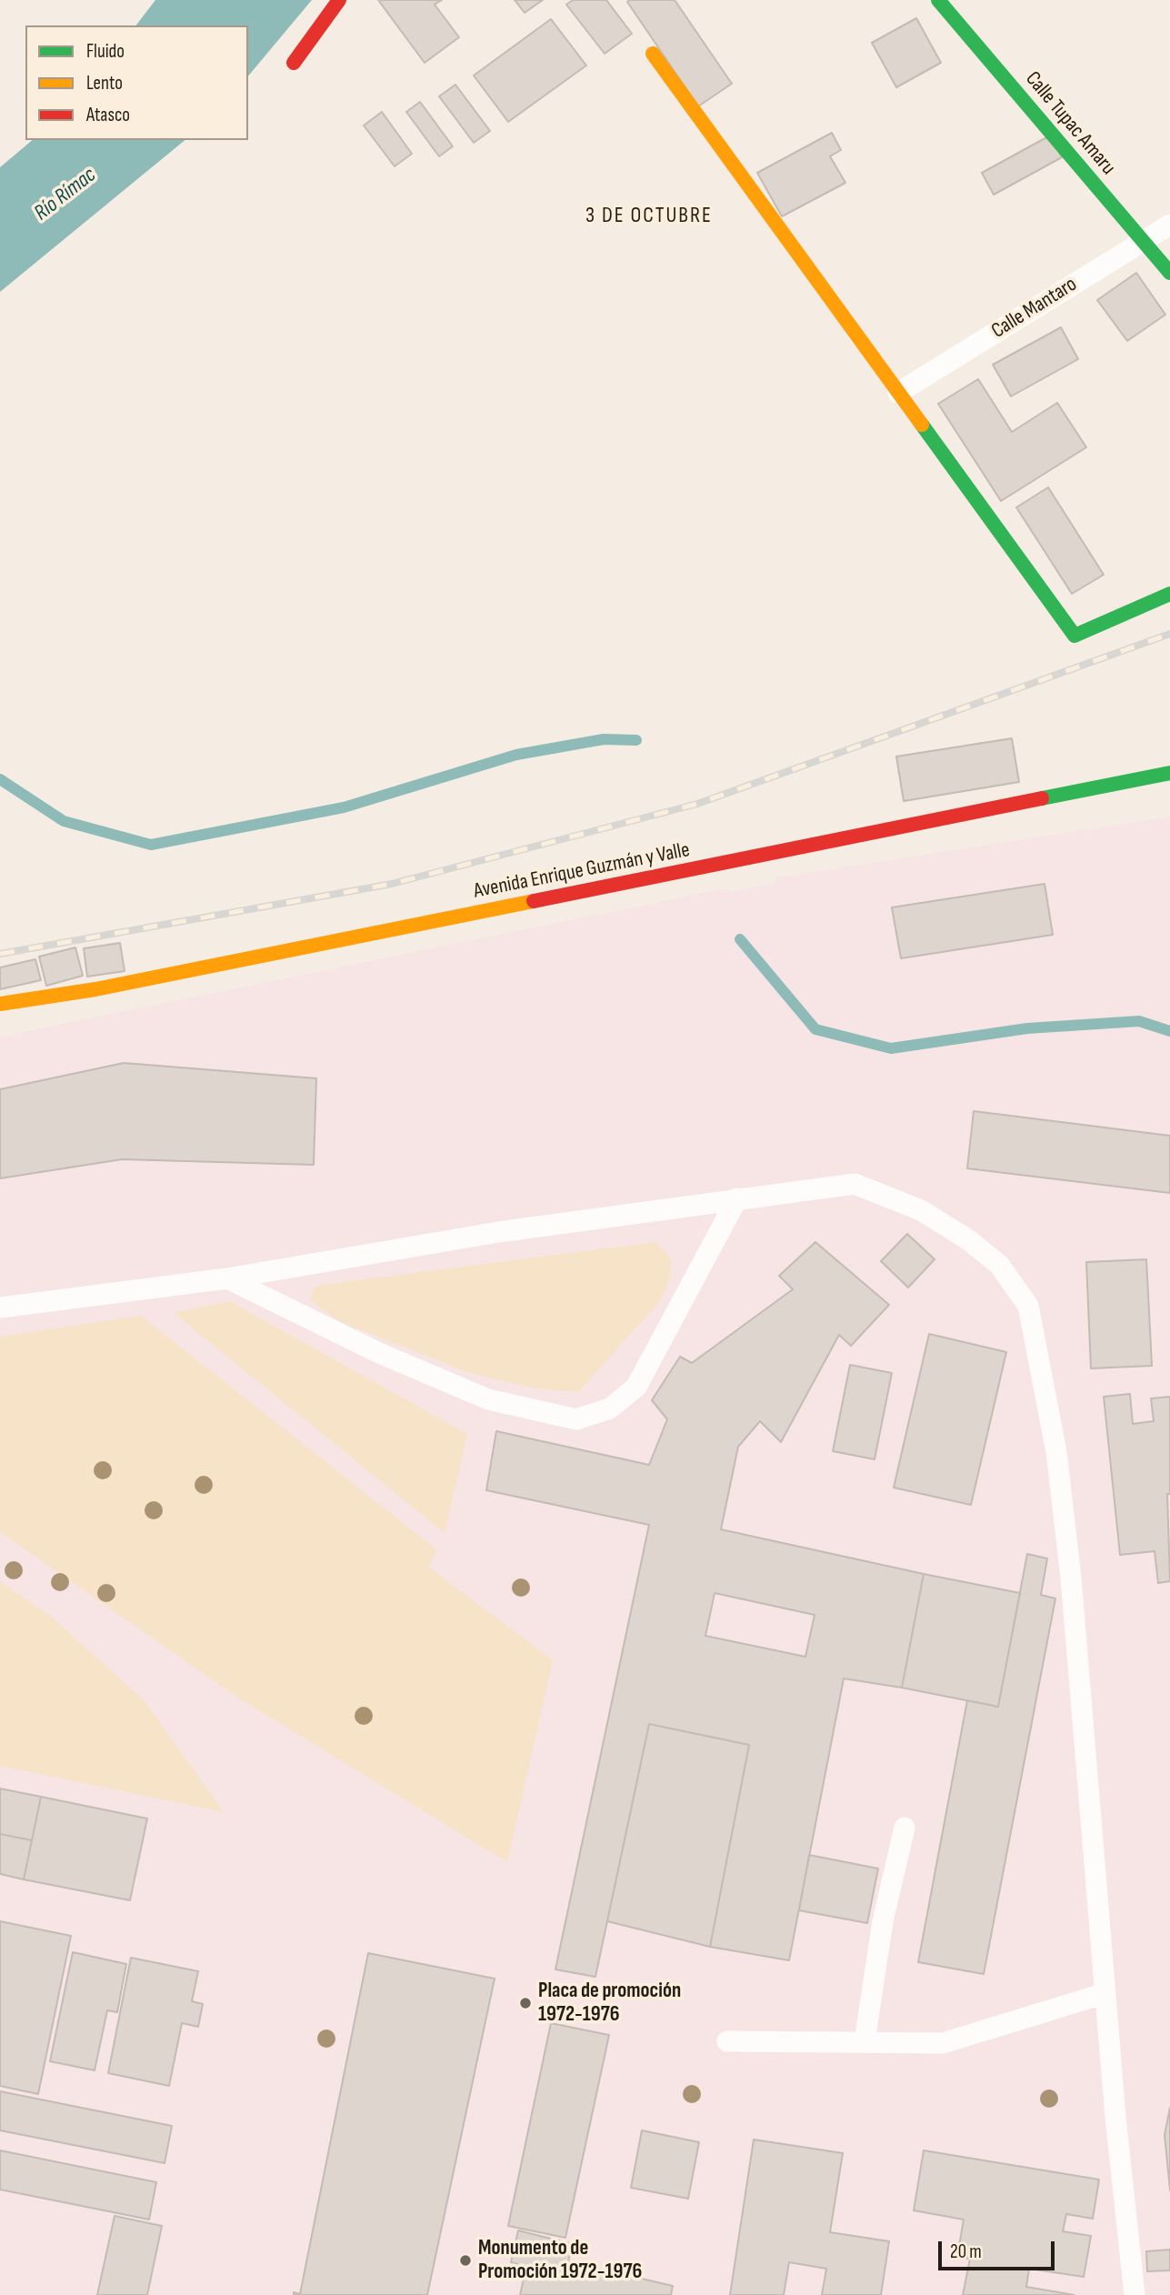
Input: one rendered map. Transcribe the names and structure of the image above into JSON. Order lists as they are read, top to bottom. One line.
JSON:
{"streets":{"street":["Calle Tupac Amaru","Avenida Enrique Guzmán y Valle"],"lane":["Calle Mantaro"]},"crossings":[["Calle Tupac Amaru","Calle Mantaro"]],"districts":["3 DE OCTUBRE"],"water":["Río Rímac"],"places":["Placa de promoción 1972-1976","Monumento de Promoción 1972-1976"],"legend":["Fluido","Lento","Atasco"],"scale_bar":"20 m"}
